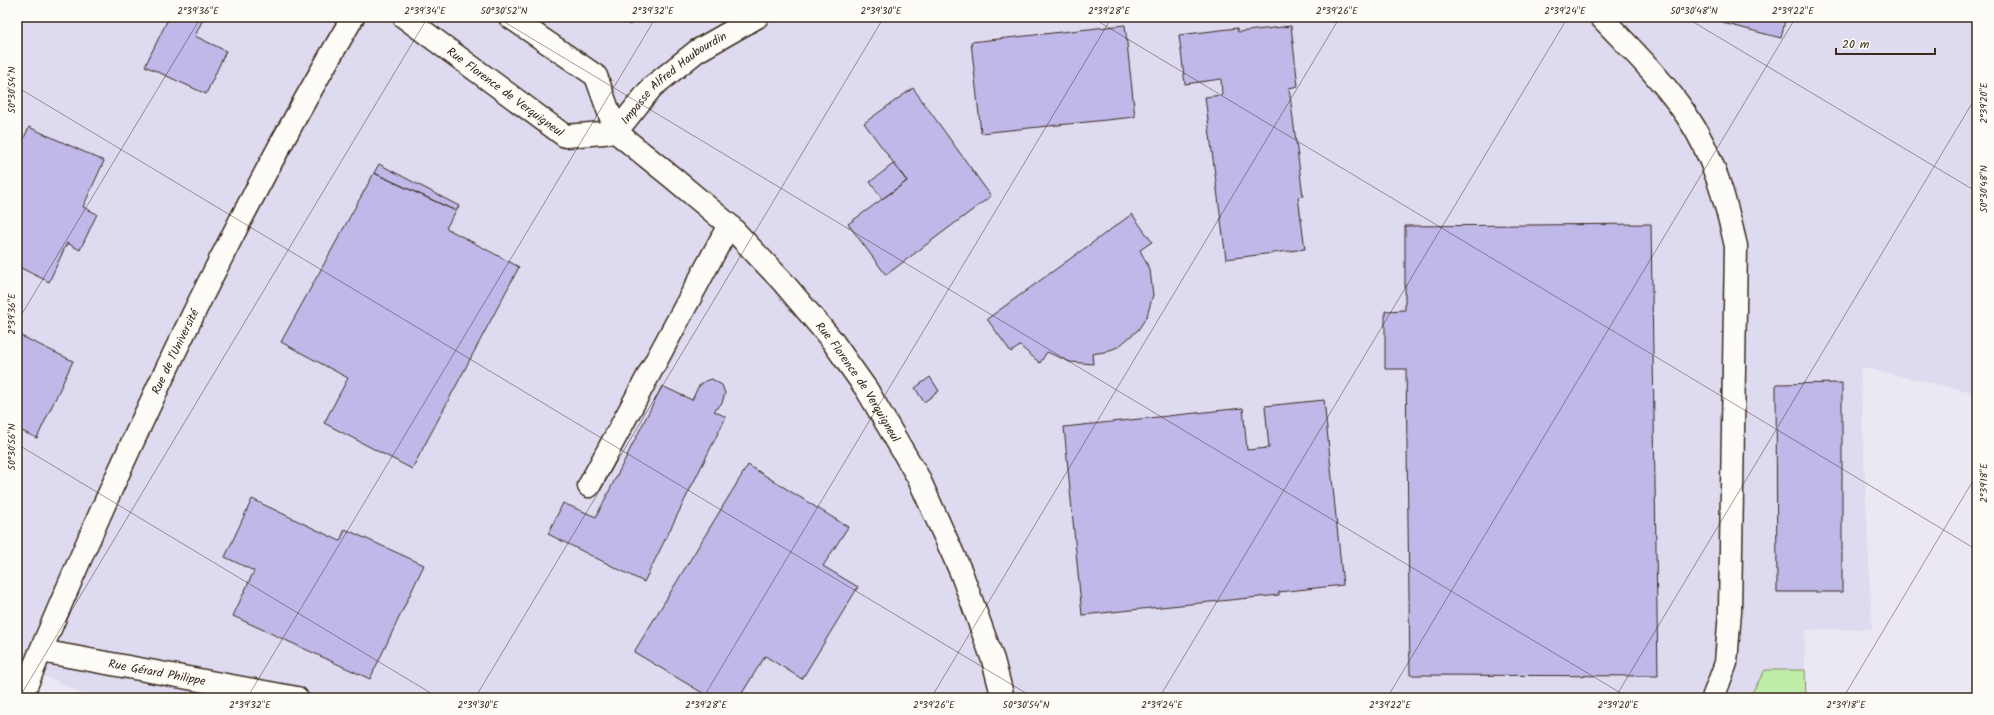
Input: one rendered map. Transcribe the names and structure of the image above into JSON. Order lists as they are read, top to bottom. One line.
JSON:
{"streets":{"street":["Impasse Alfred Haubourdin","Rue Florence de Verquigneul","Rue de l'Université","Rue Gérard Philippe"]},"crossings":[["Impasse Alfred Haubourdin","Rue Florence de Verquigneul"],["Rue de l'Université","Rue Gérard Philippe"]],"scale_bar":"20 m","coordinates":["2°39'36\"E","2°39'34\"E","50°30'52\"N","2°39'32\"E","2°39'30\"E","2°39'28\"E","2°39'26\"E","2°39'24\"E","50°30'48\"N","2°39'22\"E","50°30'54\"N","2°39'20\"E","50°30'56\"N","2°39'18\"E"]}
